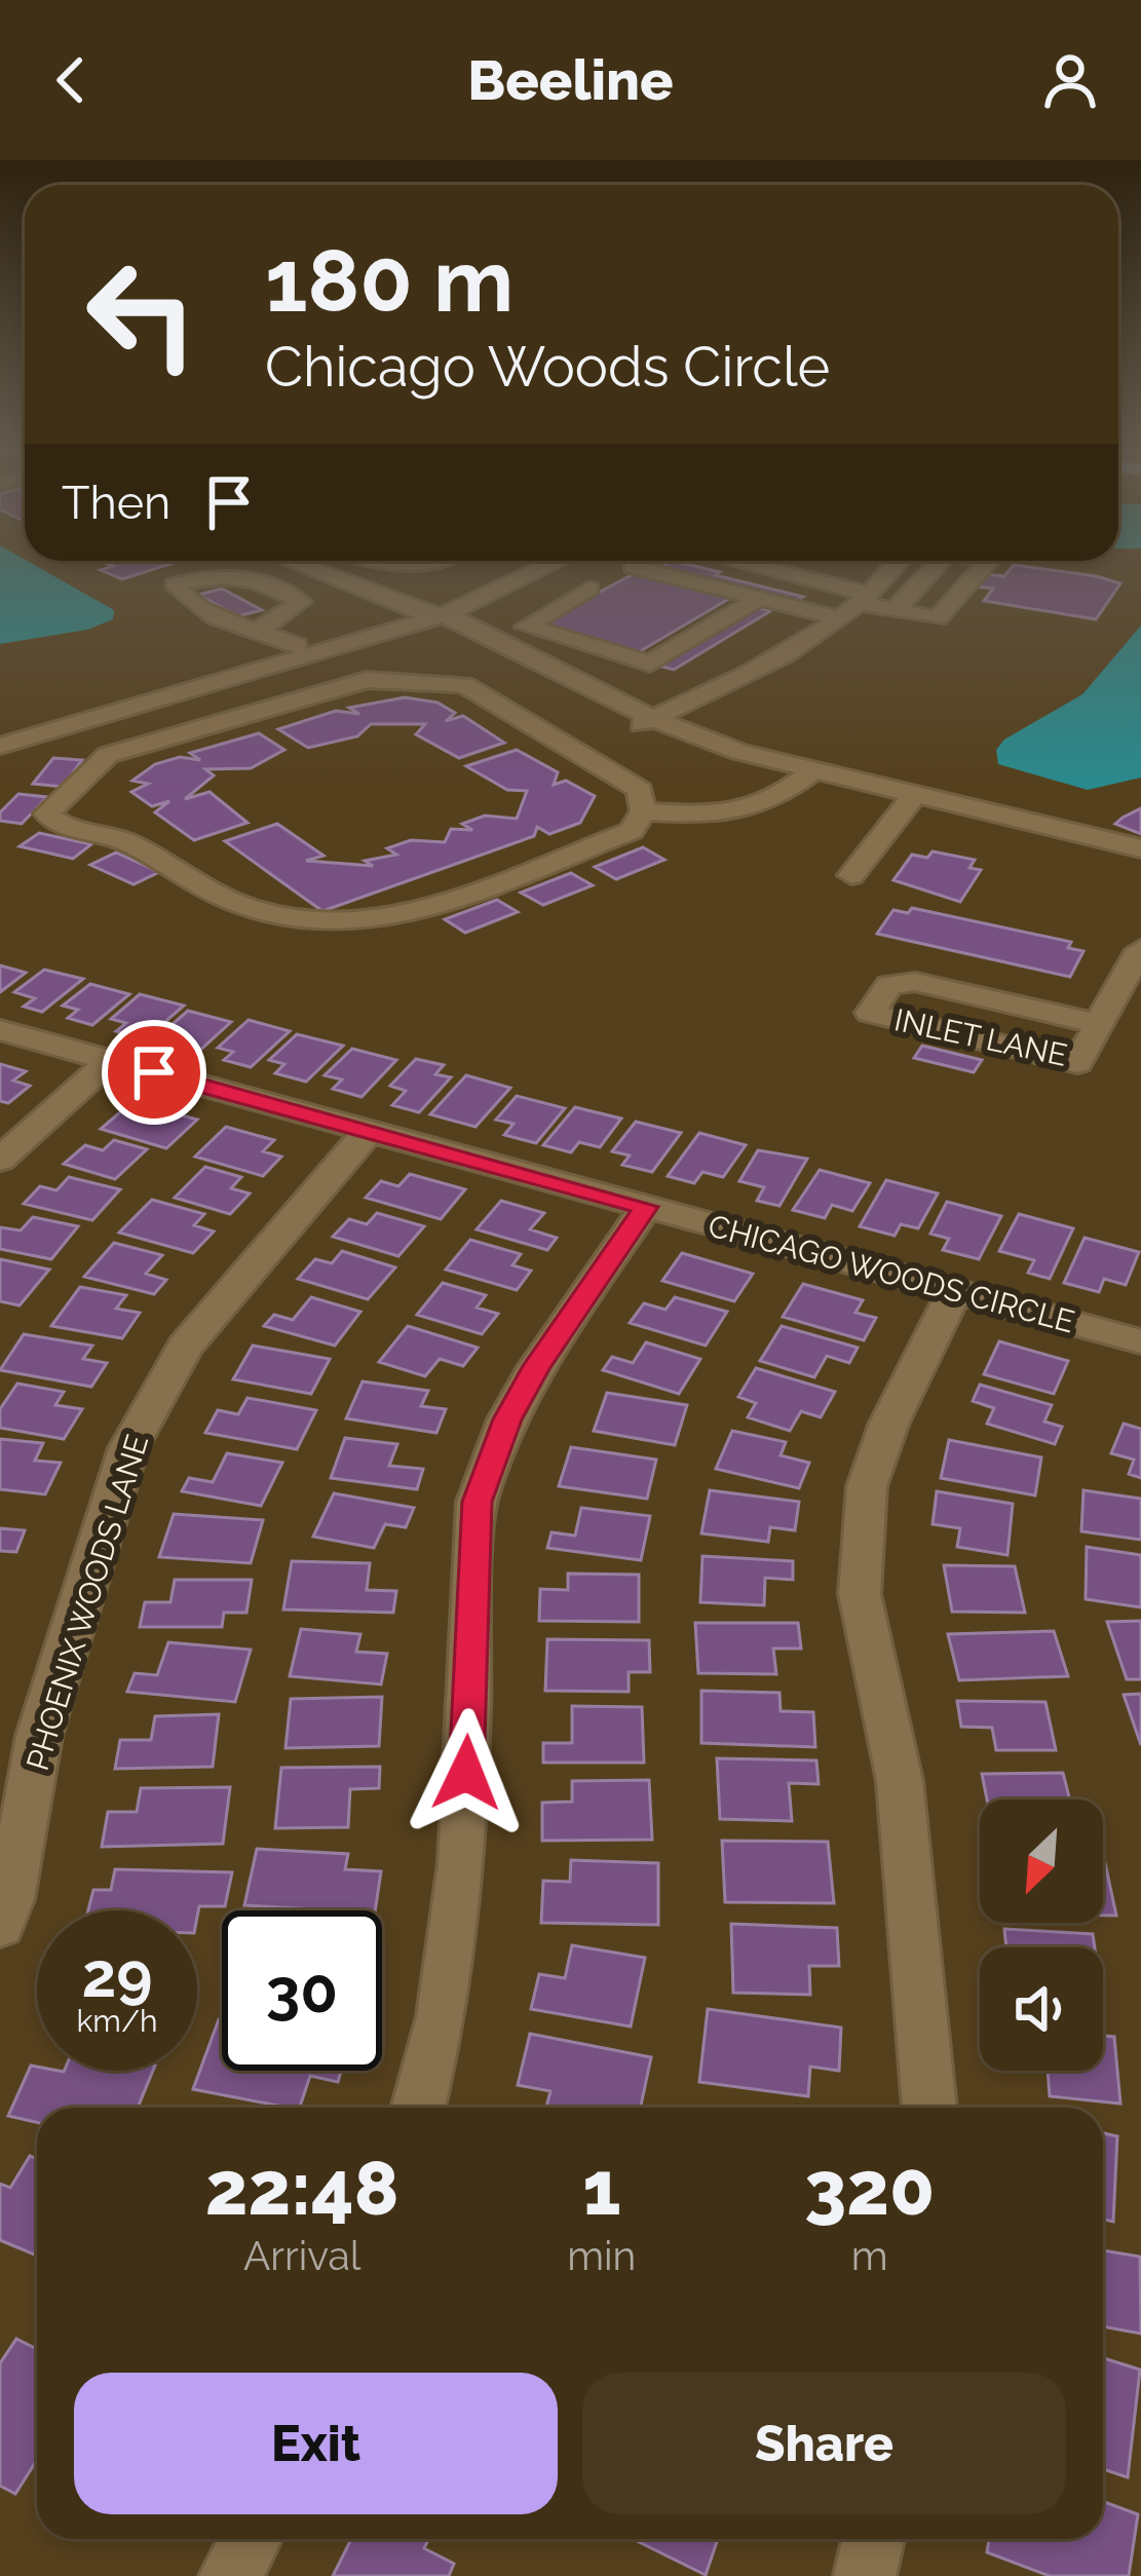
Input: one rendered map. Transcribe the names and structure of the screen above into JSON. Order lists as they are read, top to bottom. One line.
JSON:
{"streets":{"street":["INLET LANE","CHICAGO WOODS CIRCLE","PHOENIX WOODS LANE"]},"crossings":[["CHICAGO WOODS CIRCLE","PHOENIX WOODS LANE"]],"north":"bottom left","page":{"header":"Beeline","turn":["180 m","Chicago Woods Circle"],"then":"Then","speed":"29 km/h","limit":"30","eta":["22:48","Arrival","1","min","320","m"],"buttons":["Exit","Share"]}}
